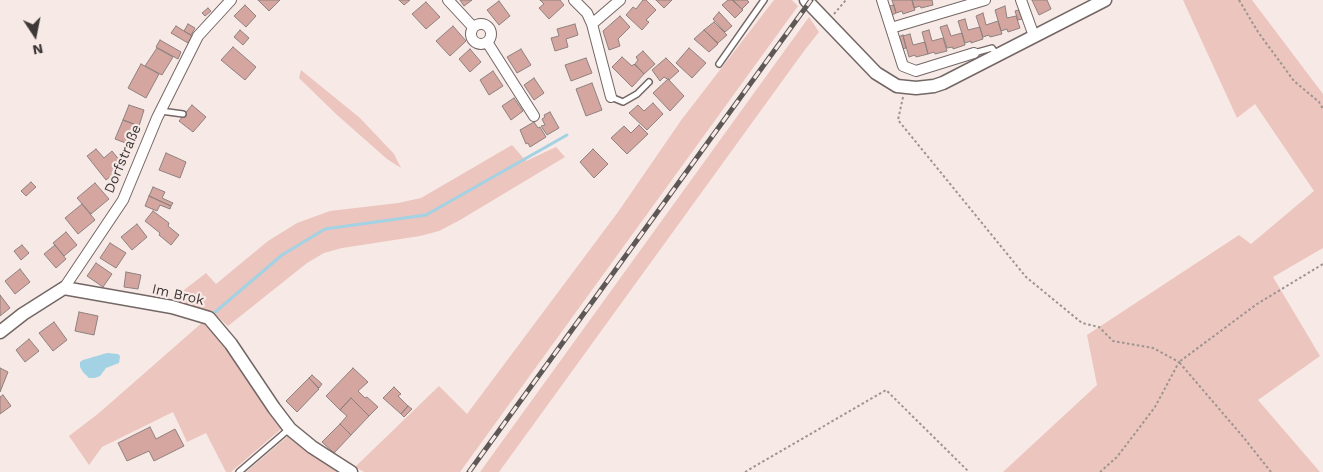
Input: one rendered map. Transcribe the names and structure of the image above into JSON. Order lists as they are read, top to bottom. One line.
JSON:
{"streets":{"street":["Dorfstraße","Im Brok"]},"crossings":[["Dorfstraße","Im Brok"]],"north":"bottom"}
